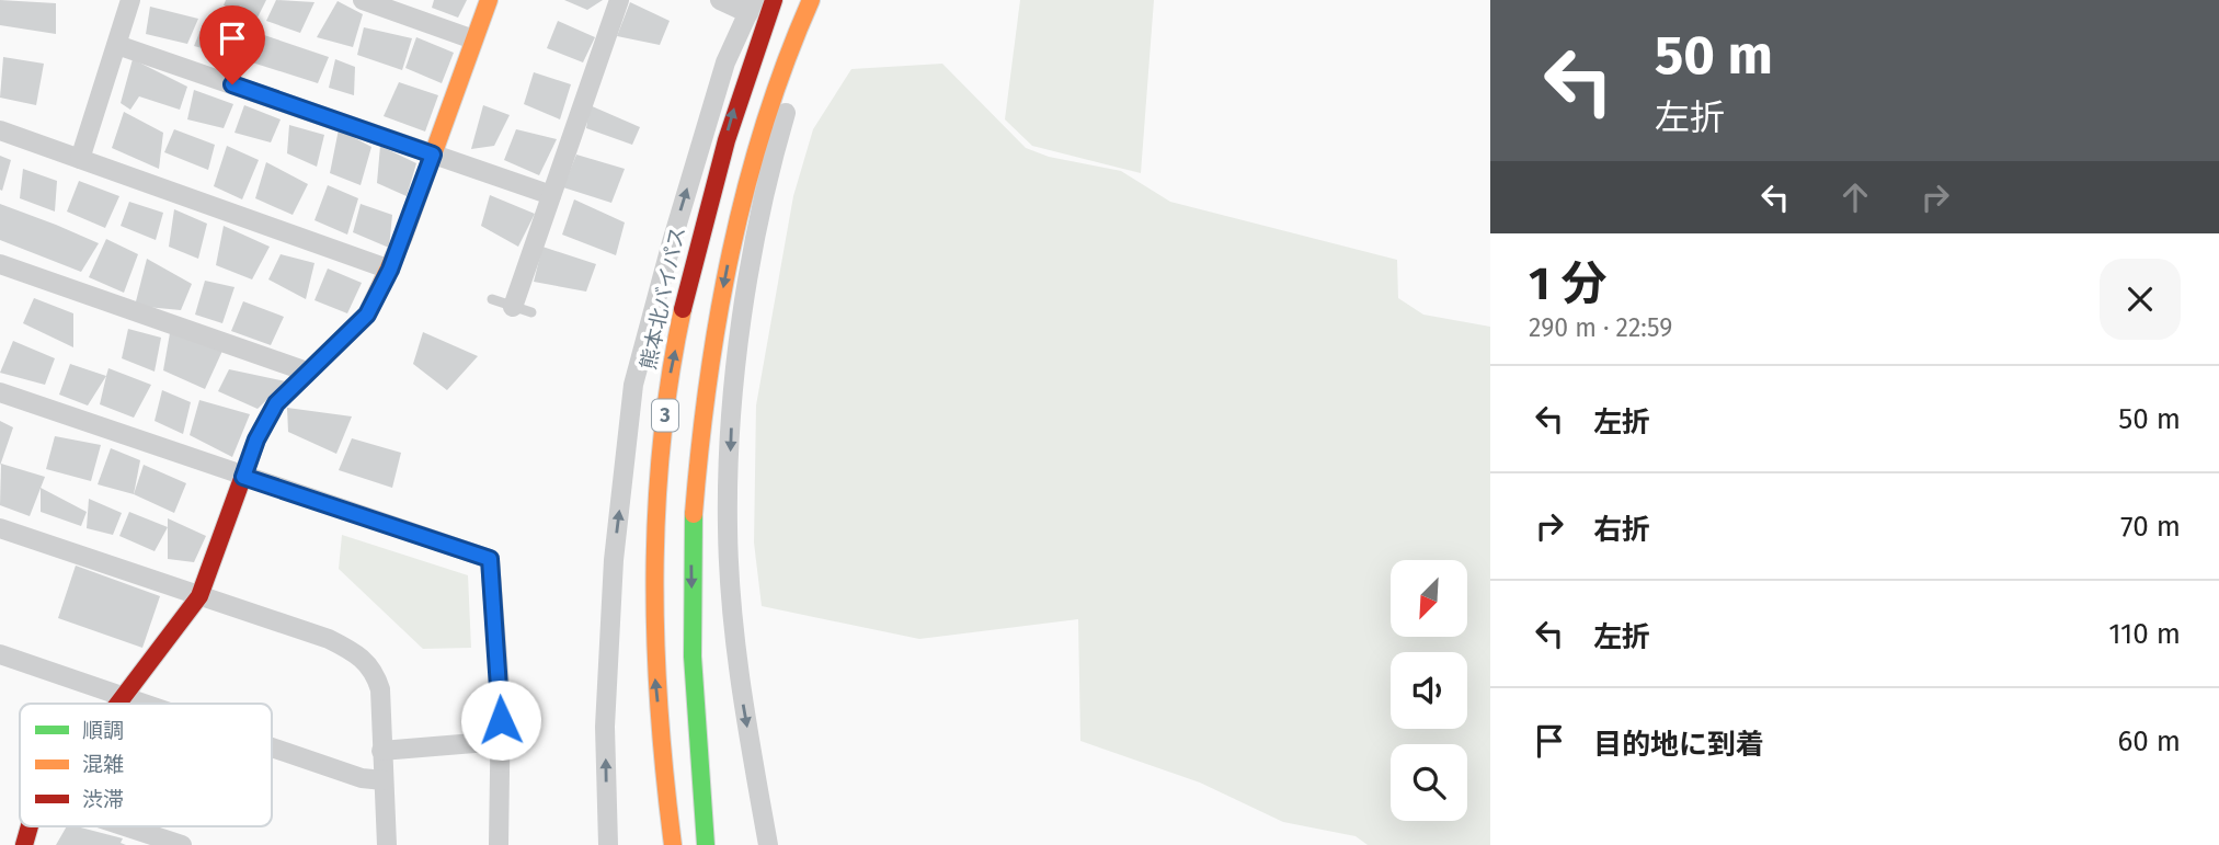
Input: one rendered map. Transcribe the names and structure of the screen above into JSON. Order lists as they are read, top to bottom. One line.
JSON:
{"streets":{"main road":["熊本北バイパス","3"]},"legend":["順調","混雑","渋滞"],"north":"bottom left","page":{"turn":["50 m","左折"],"heading":["1 分","290 m · 22:59"],"list":[{"name":"左折","value":"50 m"},{"name":"右折","value":"70 m"},{"name":"左折","value":"110 m"},{"name":"目的地に到着","value":"60 m"}]}}
